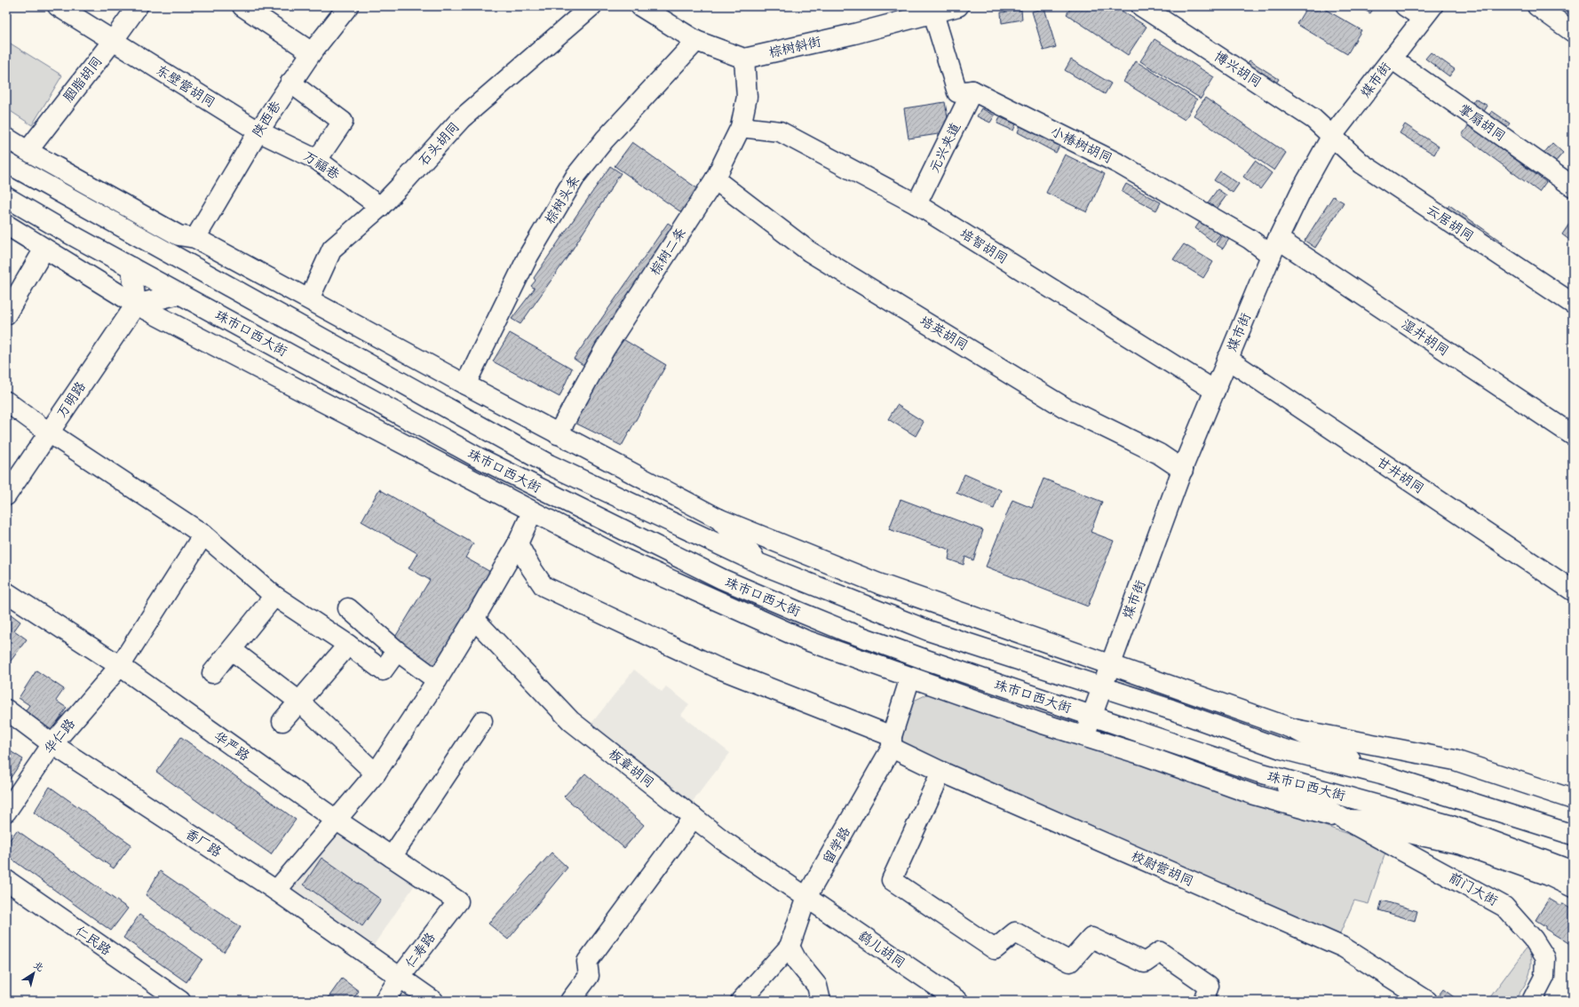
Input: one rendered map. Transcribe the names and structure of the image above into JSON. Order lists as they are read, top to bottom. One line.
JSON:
{"streets":{"street":["棕树斜街","博兴胡同","胭脂胡同","煤市街","东壁营胡同","陕西巷","掌扇胡同","石头胡同","小椿树胡同","元兴夹道","万福巷","棕树头条","云居胡同","培智胡同","棕树二条","珠市口西大街","培英胡同","湿井胡同","万明路","甘井胡同","华仁路","华严路","板章胡同","香厂路","留学路","校尉营胡同","前门大街","仁民路","鹞儿胡同","仁寿路"]},"crossings":[["棕树斜街","小椿树胡同"],["棕树斜街","棕树二条"],["博兴胡同","煤市街"],["博兴胡同","云居胡同"],["胭脂胡同","东壁营胡同"],["煤市街","掌扇胡同"],["煤市街","小椿树胡同"],["煤市街","云居胡同"],["煤市街","培智胡同"],["煤市街","珠市口西大街"],["煤市街","培英胡同"],["煤市街","湿井胡同"],["煤市街","甘井胡同"],["东壁营胡同","陕西巷"],["东壁营胡同","万福巷"],["陕西巷","万福巷"],["石头胡同","万福巷"],["小椿树胡同","元兴夹道"],["小椿树胡同","湿井胡同"],["元兴夹道","培智胡同"],["培智胡同","棕树二条"],["棕树二条","培英胡同"],["珠市口西大街","万明路"],["珠市口西大街","留学路"],["珠市口西大街","前门大街"],["华仁路","华严路"],["华仁路","香厂路"],["华严路","仁寿路"],["板章胡同","留学路"],["板章胡同","鹞儿胡同"],["香厂路","仁寿路"],["留学路","校尉营胡同"],["留学路","鹞儿胡同"]],"north":"top right"}
